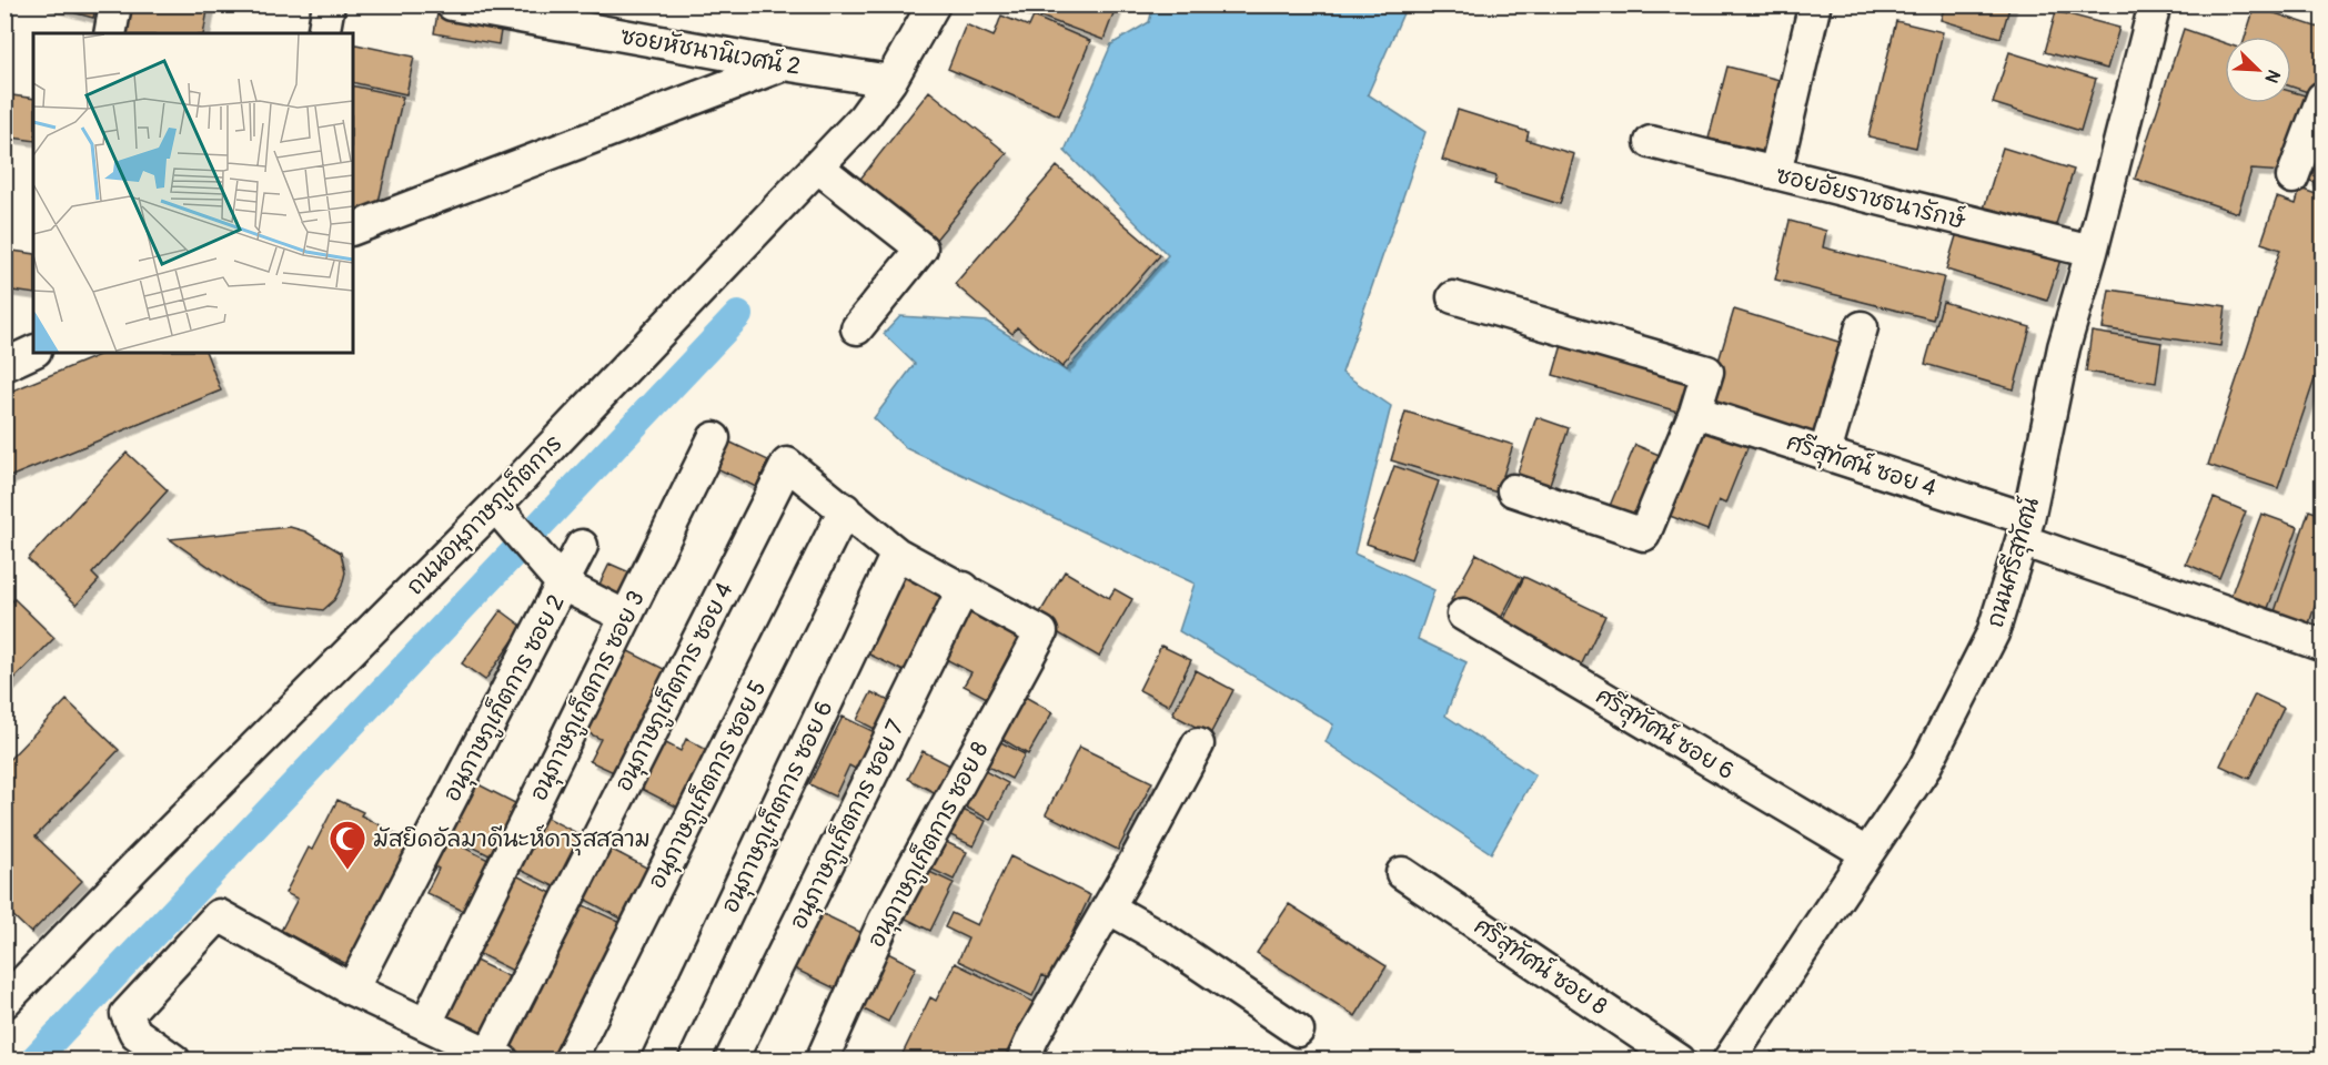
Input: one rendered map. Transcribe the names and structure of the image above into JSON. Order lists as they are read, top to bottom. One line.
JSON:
{"streets":{"street":["ซอยหัชนานิเวศน์ 2","ซอยอัยราชธนารักษ์","ศรีสุทัศน์ ซอย 4","ถนนอนุภาษภูเก็ตการ","ถนนศรีสุทัศน์","อนุภาษภูเก็ตการ ซอย 4","อนุภาษภูเก็ตการ ซอย 3","อนุภาษภูเก็ตการ ซอย 2","ศรีสุทัศน์ ซอย 6","อนุภาษภูเก็ตการ ซอย 5","อนุภาษภูเก็ตการ ซอย 6","อนุภาษภูเก็ตการ ซอย 7","อนุภาษภูเก็ตการ ซอย 8","ศรีสุทัศน์ ซอย 8"]},"crossings":[["ซอยหัชนานิเวศน์ 2","ถนนอนุภาษภูเก็ตการ"],["ซอยอัยราชธนารักษ์","ถนนศรีสุทัศน์"],["ศรีสุทัศน์ ซอย 4","ถนนศรีสุทัศน์"],["ถนนศรีสุทัศน์","ศรีสุทัศน์ ซอย 6"],["อนุภาษภูเก็ตการ ซอย 4","อนุภาษภูเก็ตการ ซอย 5"],["อนุภาษภูเก็ตการ ซอย 7","อนุภาษภูเก็ตการ ซอย 8"]],"places":{"mosque":["มัสยิดอัลมาดีนะห์ดารุสสลาม"]},"north":"bottom right"}
